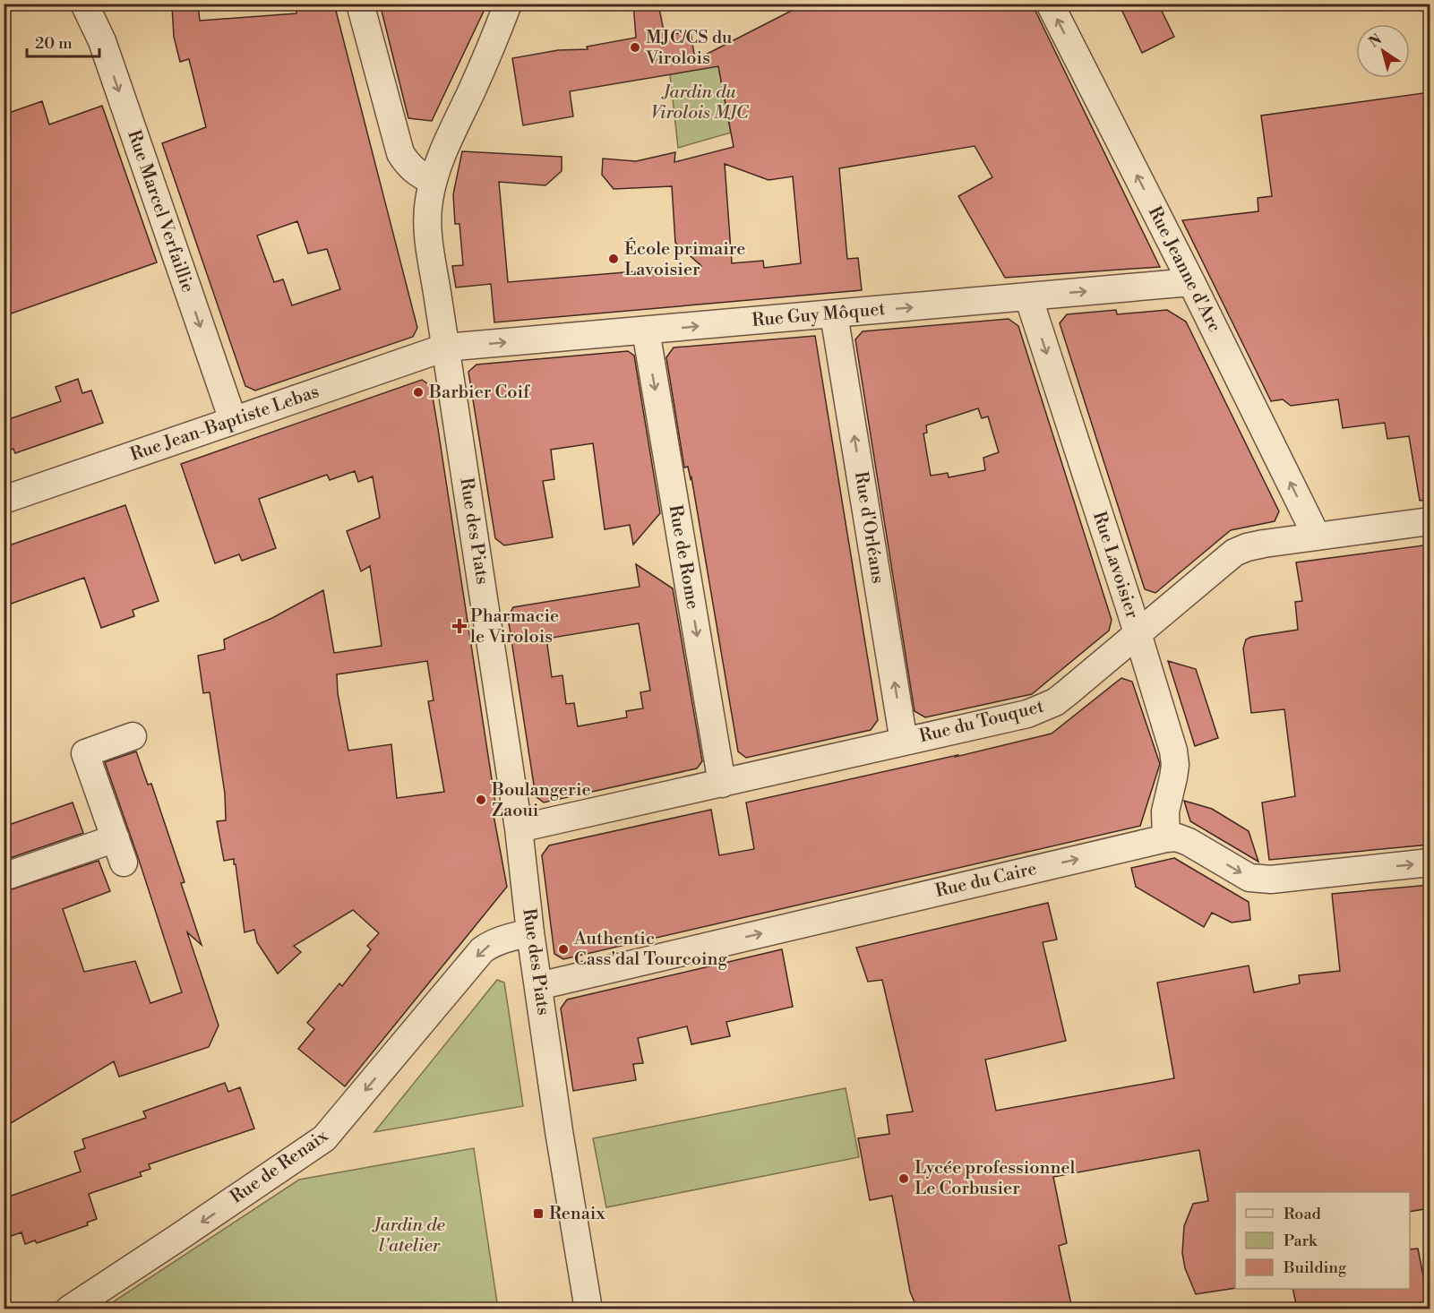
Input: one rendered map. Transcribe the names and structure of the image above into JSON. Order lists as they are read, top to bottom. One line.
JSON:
{"streets":{"street":["Rue Marcel Verfaillie","Rue Jeanne d'Arc","Rue Guy Môquet","Rue Jean-Baptiste Lebas","Rue d'Orléans","Rue des Piats","Rue de Rome","Rue Lavoisier","Rue du Touquet","Rue du Caire","Rue de Renaix"]},"crossings":[["Rue Marcel Verfaillie","Rue Jean-Baptiste Lebas"],["Rue Jeanne d'Arc","Rue Guy Môquet"],["Rue Jeanne d'Arc","Rue du Touquet"],["Rue Guy Môquet","Rue Jean-Baptiste Lebas"],["Rue Guy Môquet","Rue d'Orléans"],["Rue Guy Môquet","Rue des Piats"],["Rue Guy Môquet","Rue de Rome"],["Rue Guy Môquet","Rue Lavoisier"],["Rue Jean-Baptiste Lebas","Rue des Piats"],["Rue d'Orléans","Rue du Touquet"],["Rue des Piats","Rue du Touquet"],["Rue des Piats","Rue du Caire"],["Rue des Piats","Rue de Renaix"],["Rue de Rome","Rue du Touquet"],["Rue Lavoisier","Rue du Touquet"],["Rue Lavoisier","Rue du Caire"]],"one_way":["Rue Marcel Verfaillie","Rue Jeanne d'Arc","Rue Guy Môquet","Rue d'Orléans","Rue de Rome","Rue Lavoisier","Rue du Caire","Rue de Renaix"],"parks":["Jardin du Virolois MJC","Jardin de l'atelier"],"places":{"other":["MJC/CS du Virolois","École primaire Lavoisier","Barbier Coif","Boulangerie Zaoui","Authentic Cass'dal Tourcoing","Lycée professionnel Le Corbusier"],"health":["Pharmacie le Virolois"],"transit":["Renaix"]},"legend":["Road","Park","Building"],"scale_bar":"20 m","north":"top left"}
